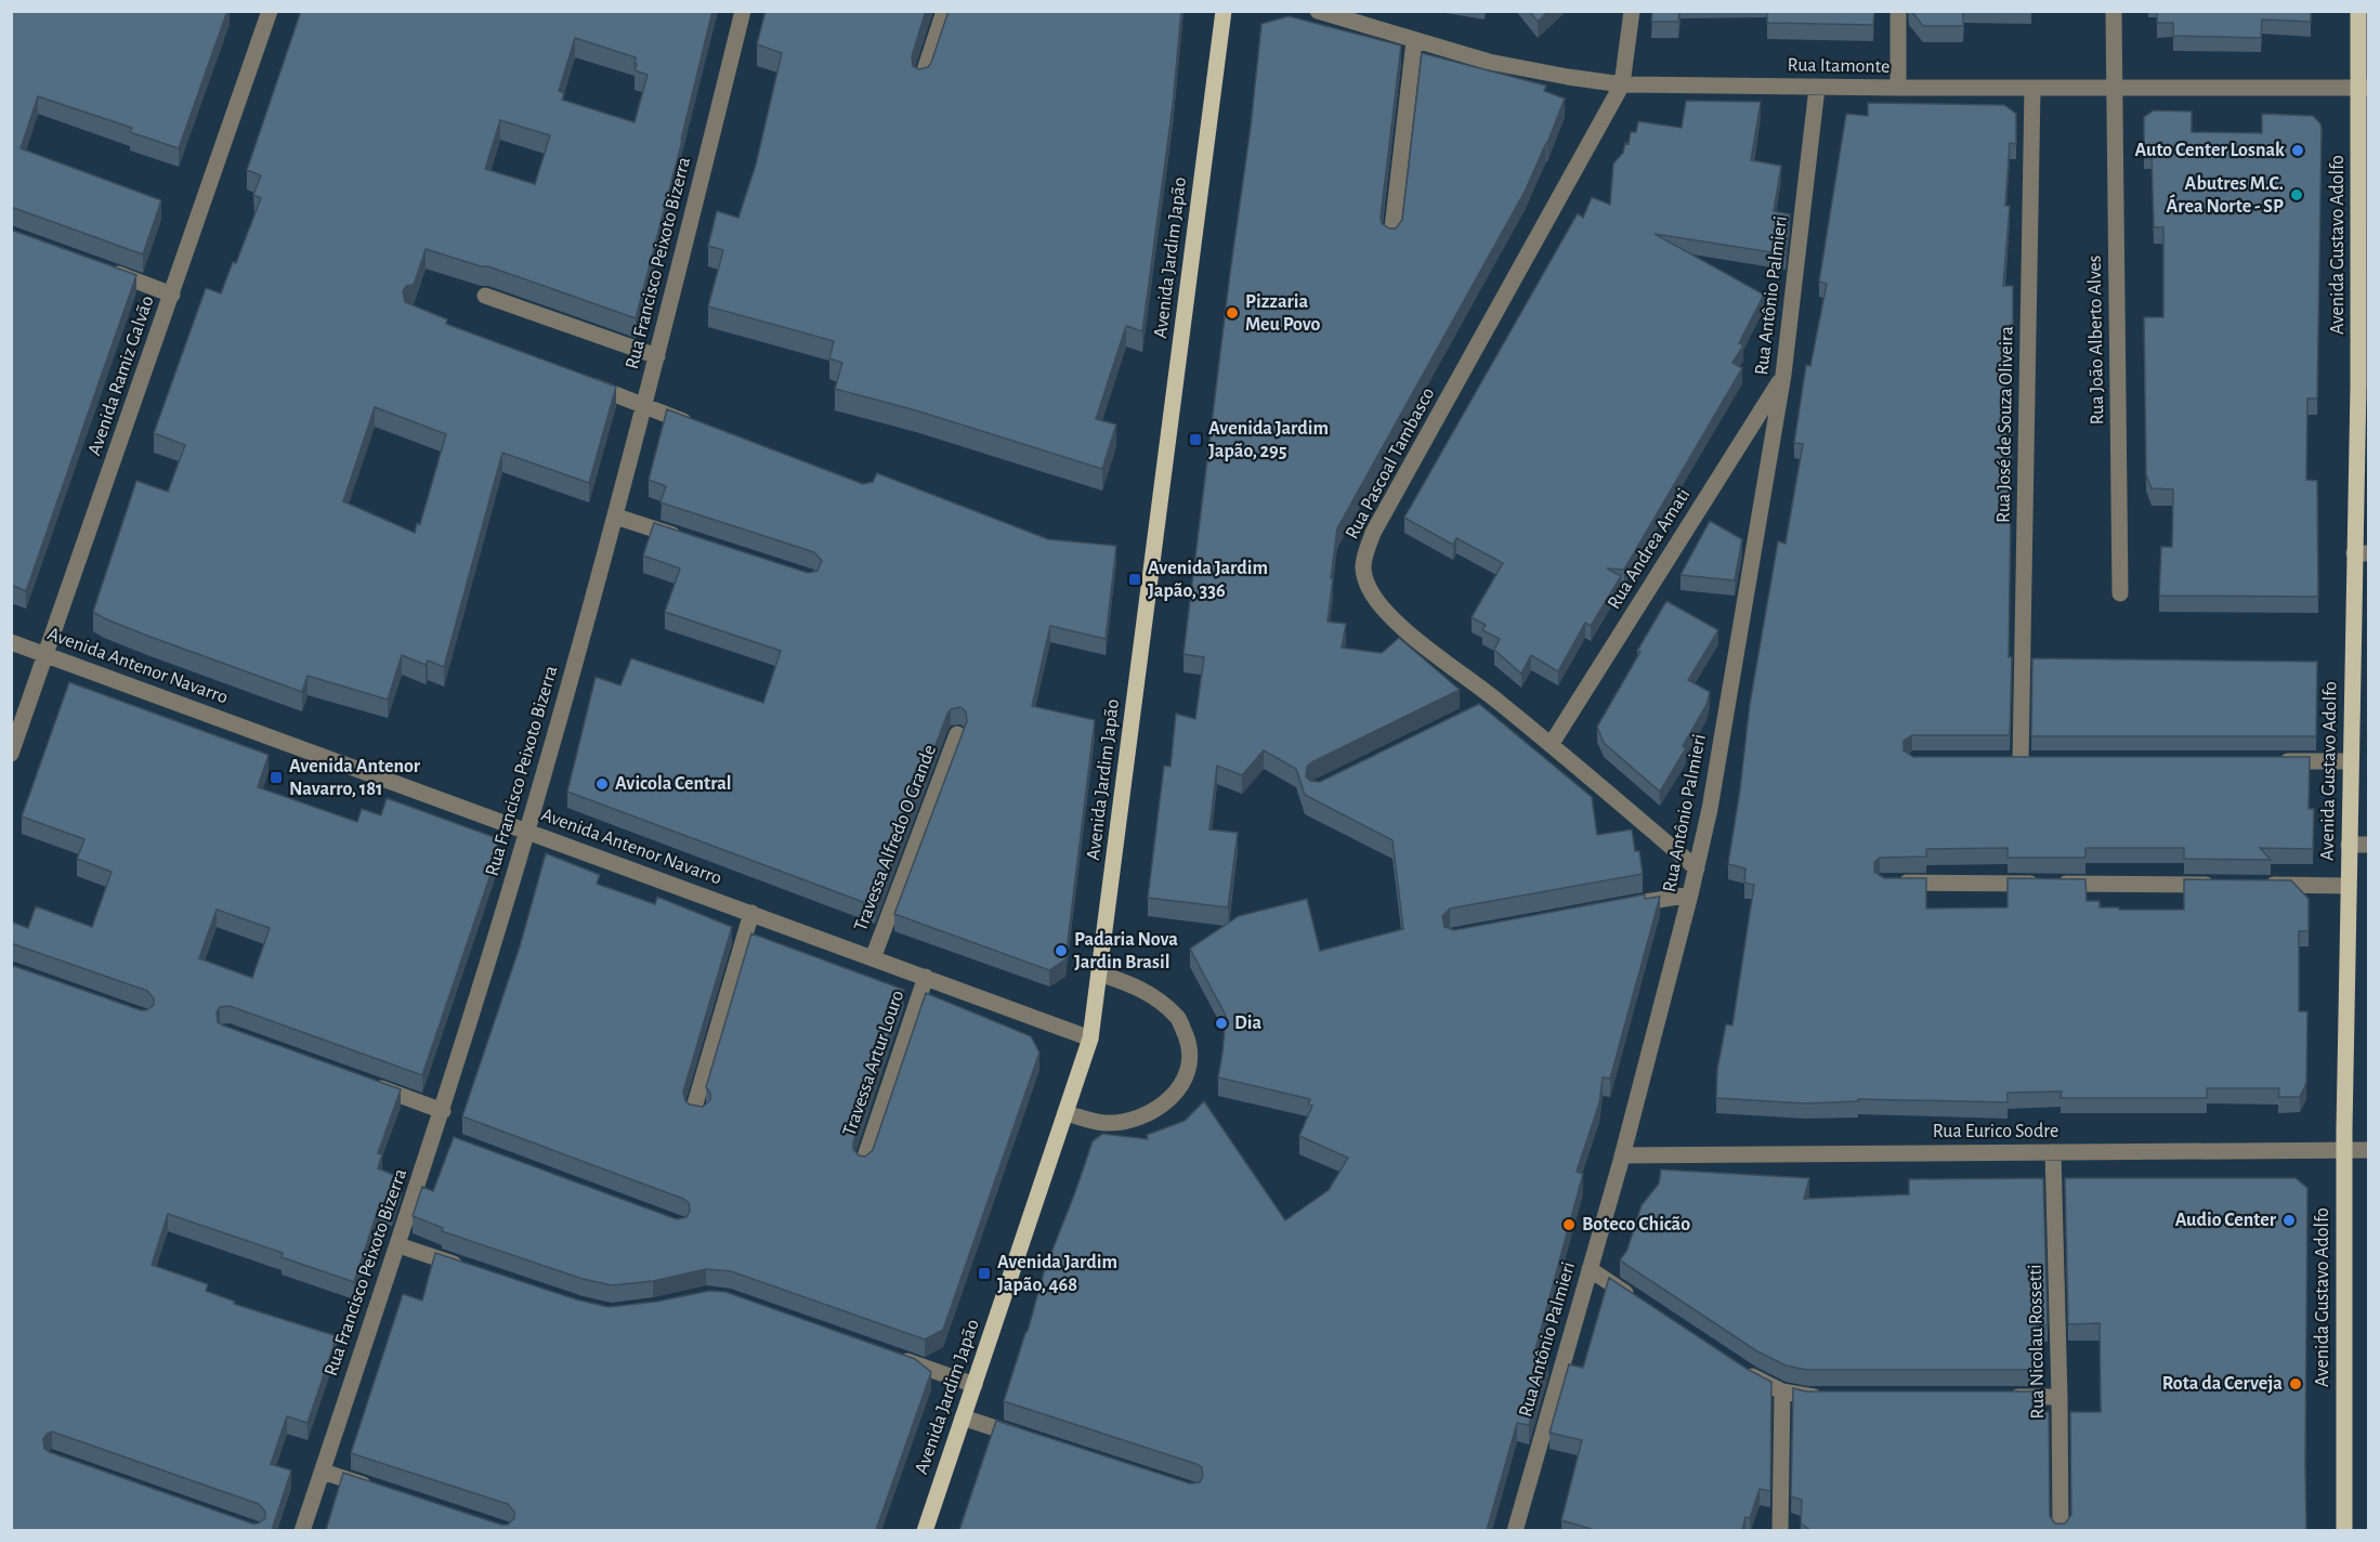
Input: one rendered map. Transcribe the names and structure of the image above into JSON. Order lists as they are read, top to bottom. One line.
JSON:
{"streets":{"main road":["Avenida Gustavo Adolfo","Avenida Jardim Japão"],"street":["Rua Itamonte","Rua Francisco Peixoto Bizerra","Rua Antônio Palmieri","Rua João Alberto Alves","Avenida Ramiz Galvão","Rua José de Souza Oliveira","Rua Pascoal Tambasco","Rua Andrea Amati","Avenida Antenor Navarro","Travessa Alfredo O Grande","Travessa Artur Louro","Rua Eurico Sodre","Rua Nicolau Rossetti"]},"crossings":[["Rua Itamonte","Avenida Gustavo Adolfo"],["Rua Itamonte","Rua Antônio Palmieri"],["Rua Itamonte","Rua João Alberto Alves"],["Rua Itamonte","Rua José de Souza Oliveira"],["Rua Itamonte","Rua Pascoal Tambasco"],["Avenida Gustavo Adolfo","Rua Eurico Sodre"],["Avenida Jardim Japão","Avenida Antenor Navarro"],["Rua Francisco Peixoto Bizerra","Avenida Antenor Navarro"],["Rua Antônio Palmieri","Rua Pascoal Tambasco"],["Rua Antônio Palmieri","Rua Andrea Amati"],["Rua Antônio Palmieri","Rua Eurico Sodre"],["Avenida Ramiz Galvão","Avenida Antenor Navarro"],["Rua Pascoal Tambasco","Rua Andrea Amati"],["Avenida Antenor Navarro","Travessa Alfredo O Grande"],["Avenida Antenor Navarro","Travessa Artur Louro"],["Rua Eurico Sodre","Rua Nicolau Rossetti"]],"places":{"other":["Auto Center Losnak","Abutres M.C. Área Norte - SP","Pizzaria Meu Povo","Avicola Central","Padaria Nova Jardin Brasil","Dia","Audio Center","Boteco Chicão","Rota da Cerveja"],"transit":["Avenida Jardim Japão, 295","Avenida Jardim Japão, 336","Avenida Antenor Navarro, 181","Avenida Jardim Japão, 468"]}}
